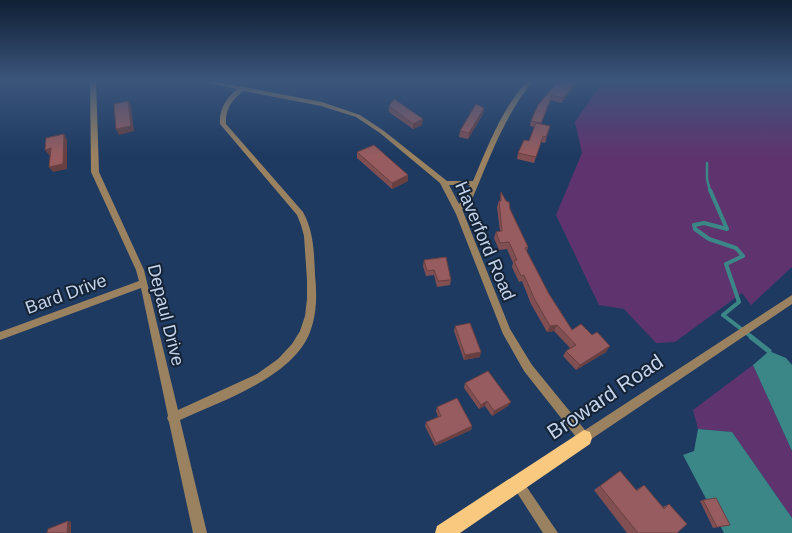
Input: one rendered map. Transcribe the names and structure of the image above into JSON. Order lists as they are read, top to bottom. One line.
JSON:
{"streets":{"main road":["Broward Road"],"street":["Haverford Road","Bard Drive","Depaul Drive"]},"crossings":[["Haverford Road","Broward Road"],["Bard Drive","Depaul Drive"]]}
